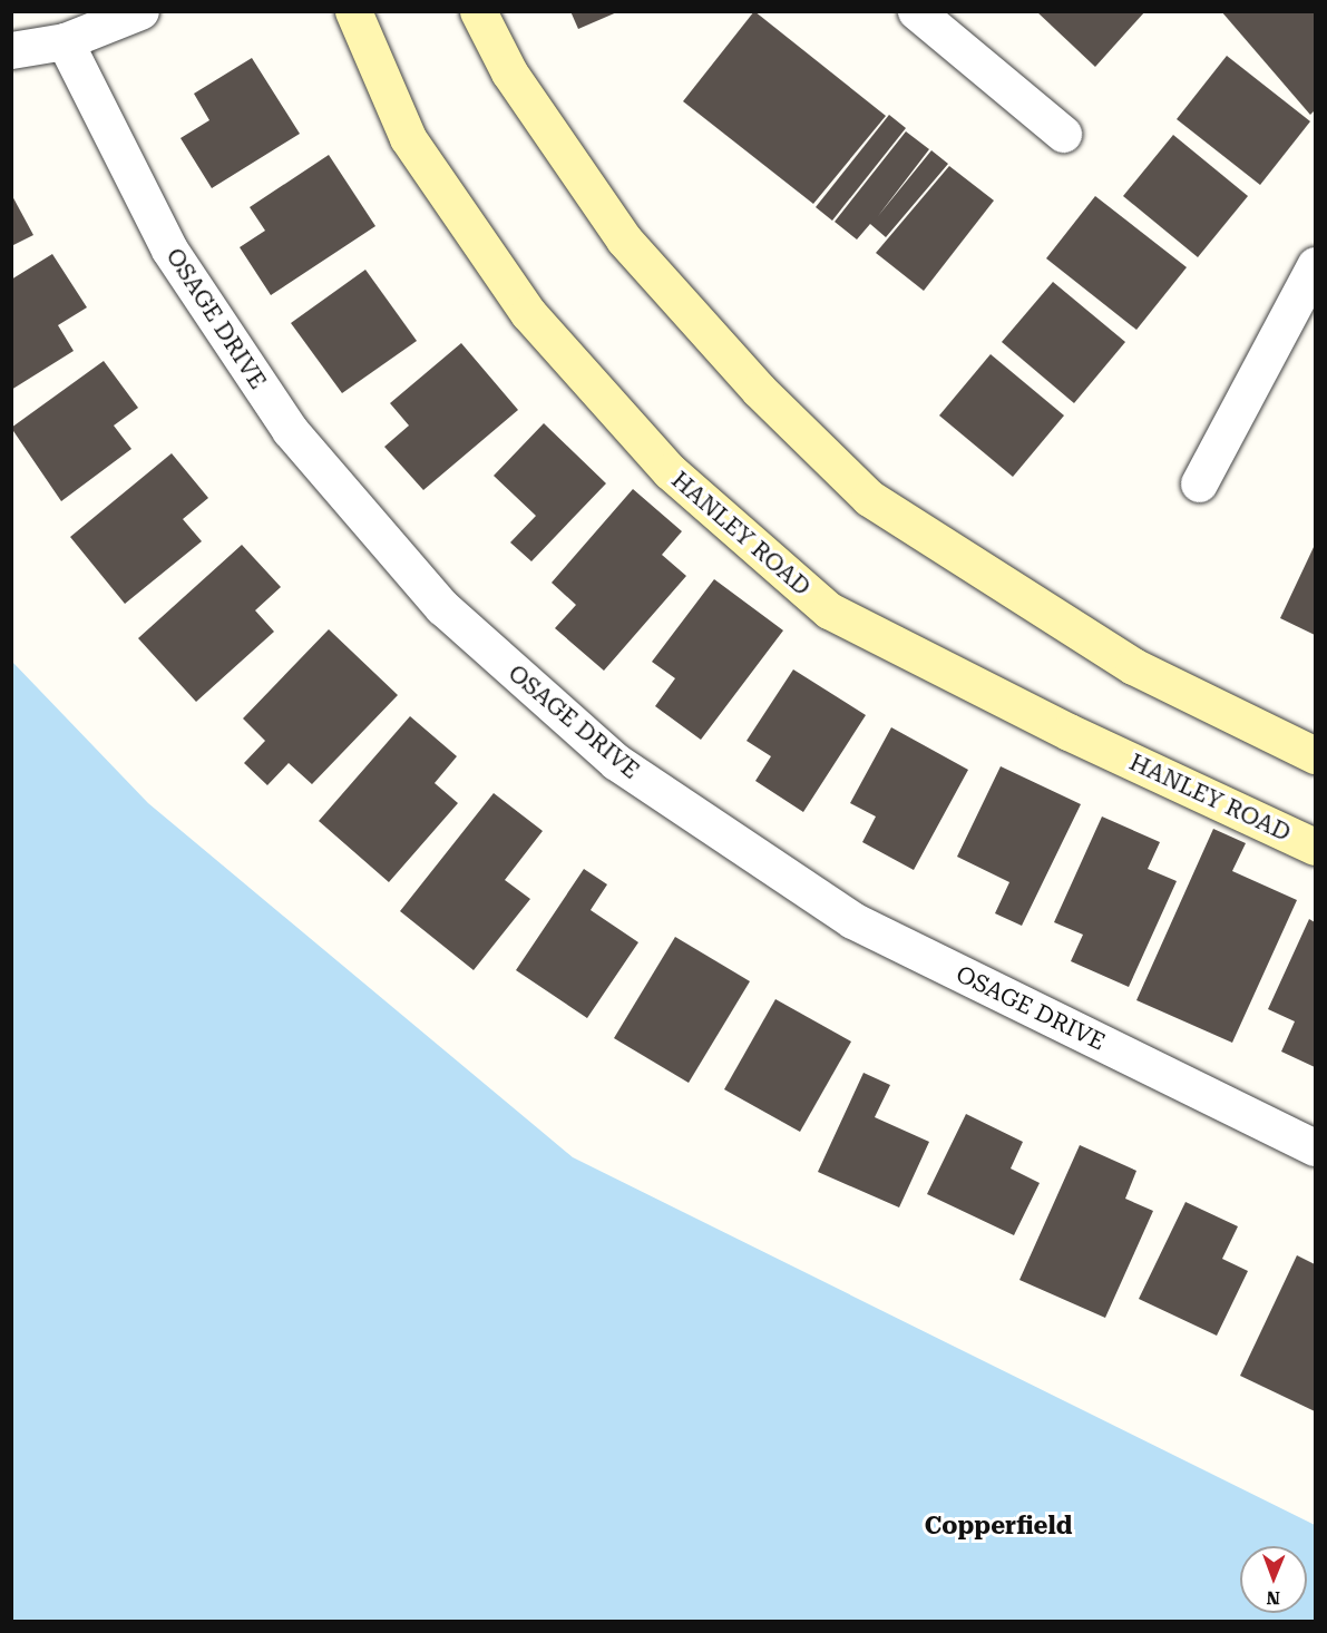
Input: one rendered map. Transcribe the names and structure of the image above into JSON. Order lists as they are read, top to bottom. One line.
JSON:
{"streets":{"main road":["HANLEY ROAD"],"street":["OSAGE DRIVE"]},"districts":["Copperfield"],"north":"bottom"}
